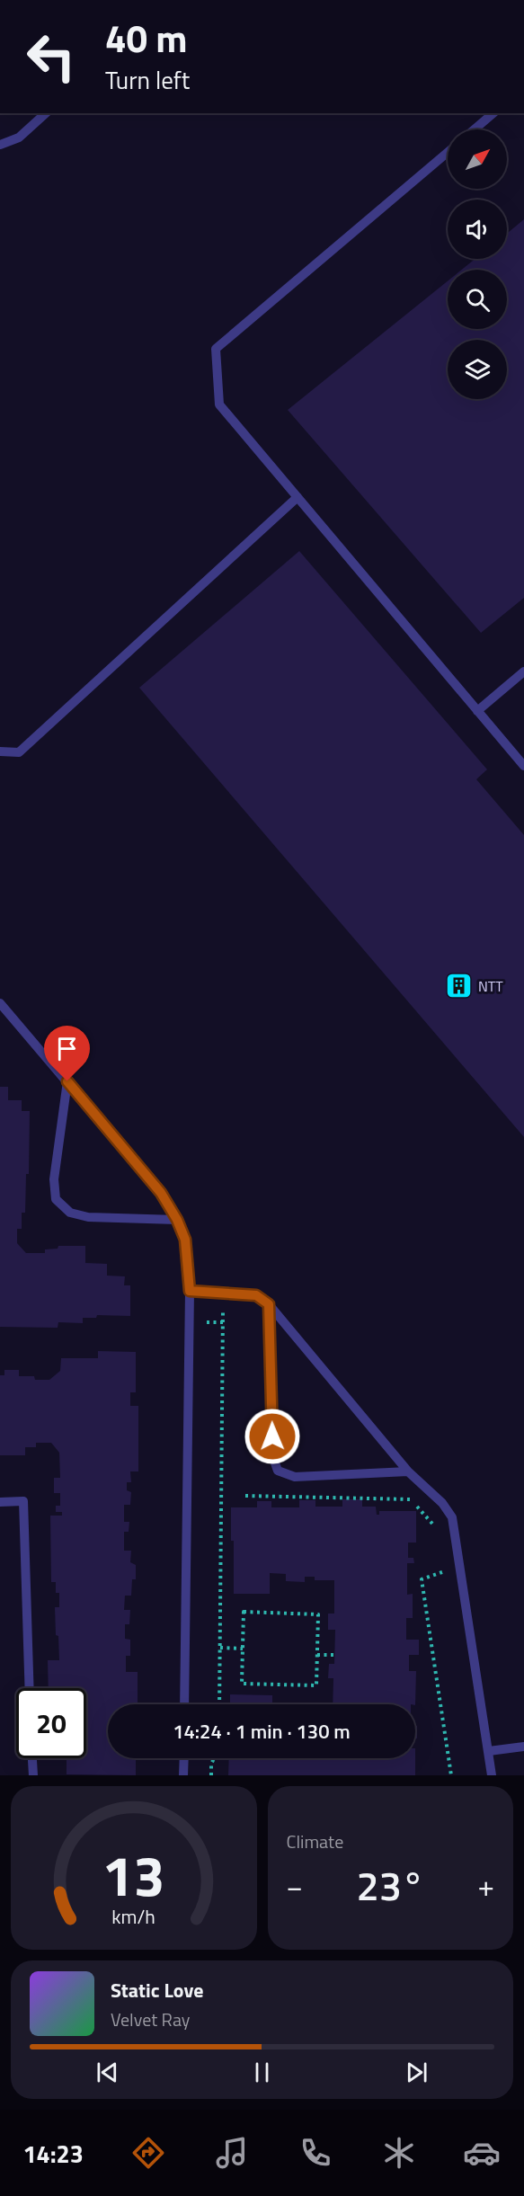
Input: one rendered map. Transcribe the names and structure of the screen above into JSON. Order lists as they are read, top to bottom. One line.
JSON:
{"places":{"building":["NTT"]},"north":"top right","page":{"turn":["40 m","Turn left"],"limit":"20","trip":"14:24 · 1 min · 130 m","tile":"Climate","heat":["−","23°","+"],"song":["Static Love","Velvet Ray"],"tabs":"14:23","gauge":["13","km/h"]}}
